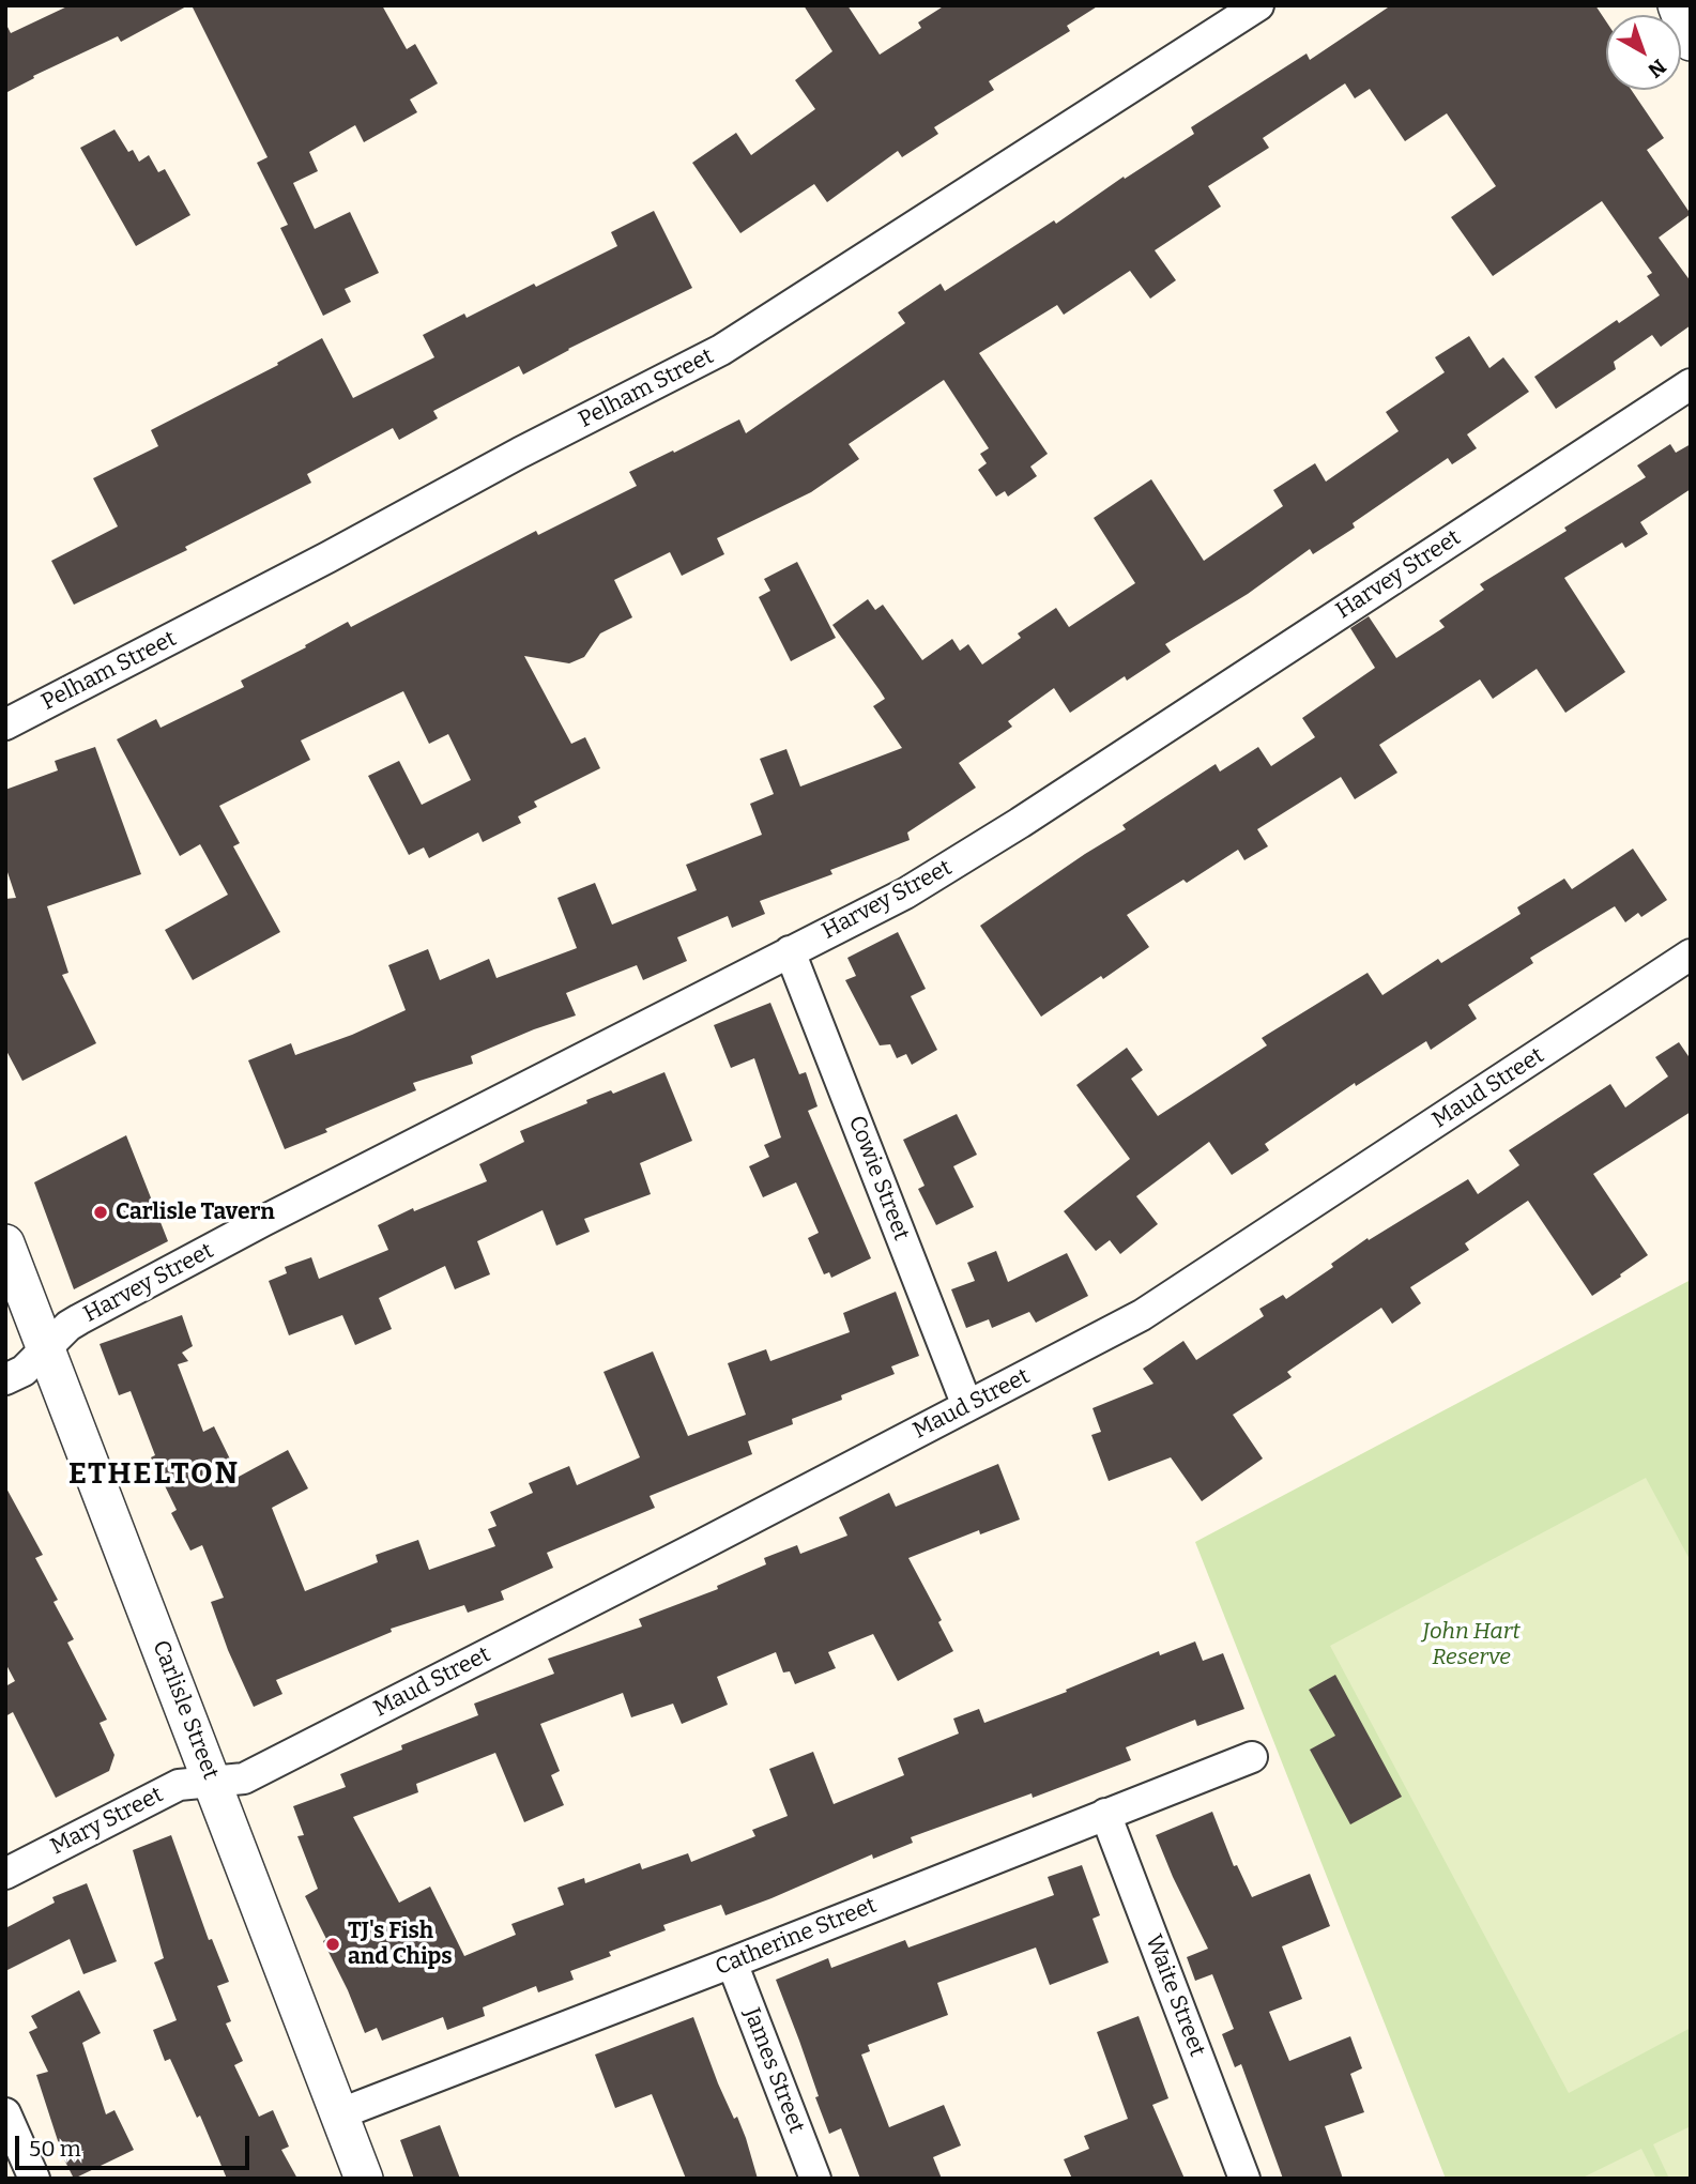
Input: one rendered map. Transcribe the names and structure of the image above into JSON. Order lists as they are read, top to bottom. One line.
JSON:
{"streets":{"street":["Pelham Street","Harvey Street","Maud Street","Cowie Street","Carlisle Street","Mary Street","Catherine Street","Waite Street","James Street"]},"crossings":[["Harvey Street","Cowie Street"],["Harvey Street","Carlisle Street"],["Maud Street","Cowie Street"],["Maud Street","Carlisle Street"],["Maud Street","Mary Street"],["Carlisle Street","Mary Street"],["Carlisle Street","Catherine Street"],["Catherine Street","Waite Street"],["Catherine Street","James Street"]],"districts":["ETHELTON"],"parks":["John Hart Reserve"],"places":["Carlisle Tavern","TJ's Fish and Chips"],"scale_bar":"50 m","north":"bottom right"}
